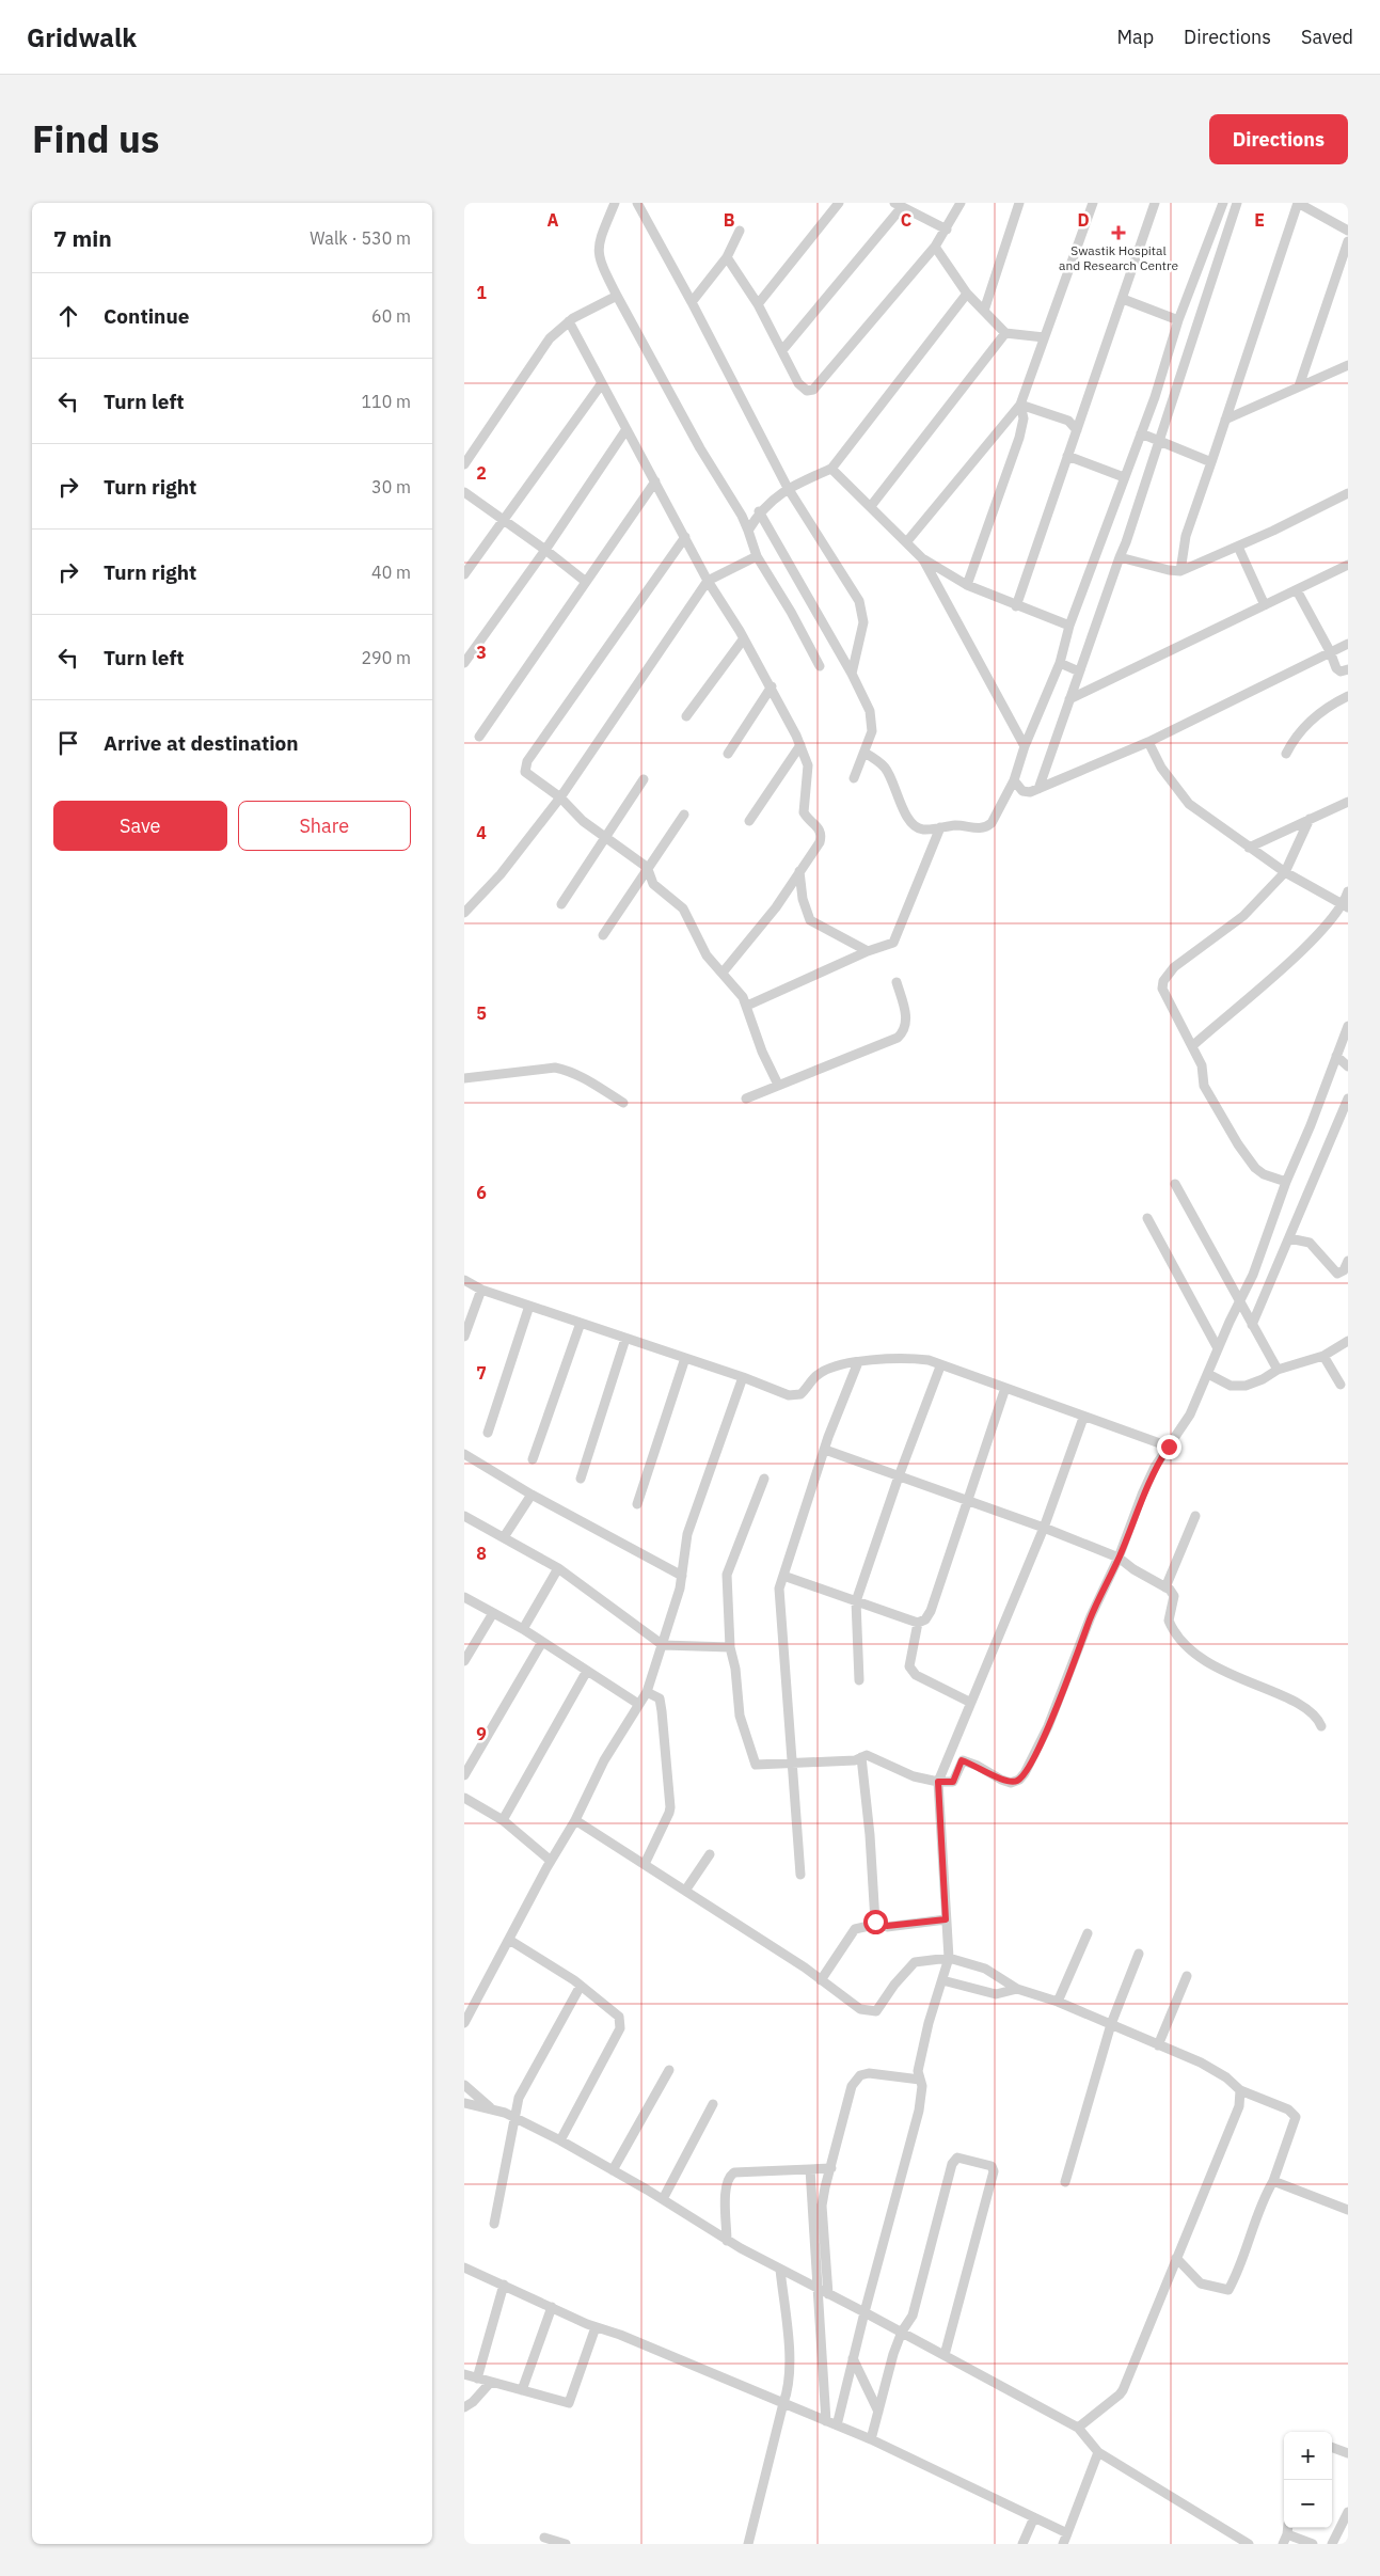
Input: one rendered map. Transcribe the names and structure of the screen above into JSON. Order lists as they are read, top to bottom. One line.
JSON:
{"places":{"health":["Swastik Hospital and Research Centre"]},"page":{"header":"Gridwalk","nav":["Map","Directions","Saved"],"title":"Find us","buttons":["Directions",["Save","Share"]],"heading":["7 min","Walk · 530 m"],"list":[["Continue","60 m"],["Turn left","110 m"],["Turn right","30 m"],["Turn right","40 m"],["Turn left","290 m"],"Arrive at destination"],"map_buttons":["+","−"]},"grid":{"columns":["A","B","C","D","E"],"rows":["1","2","3","4","5","6","7","8","9"]}}
